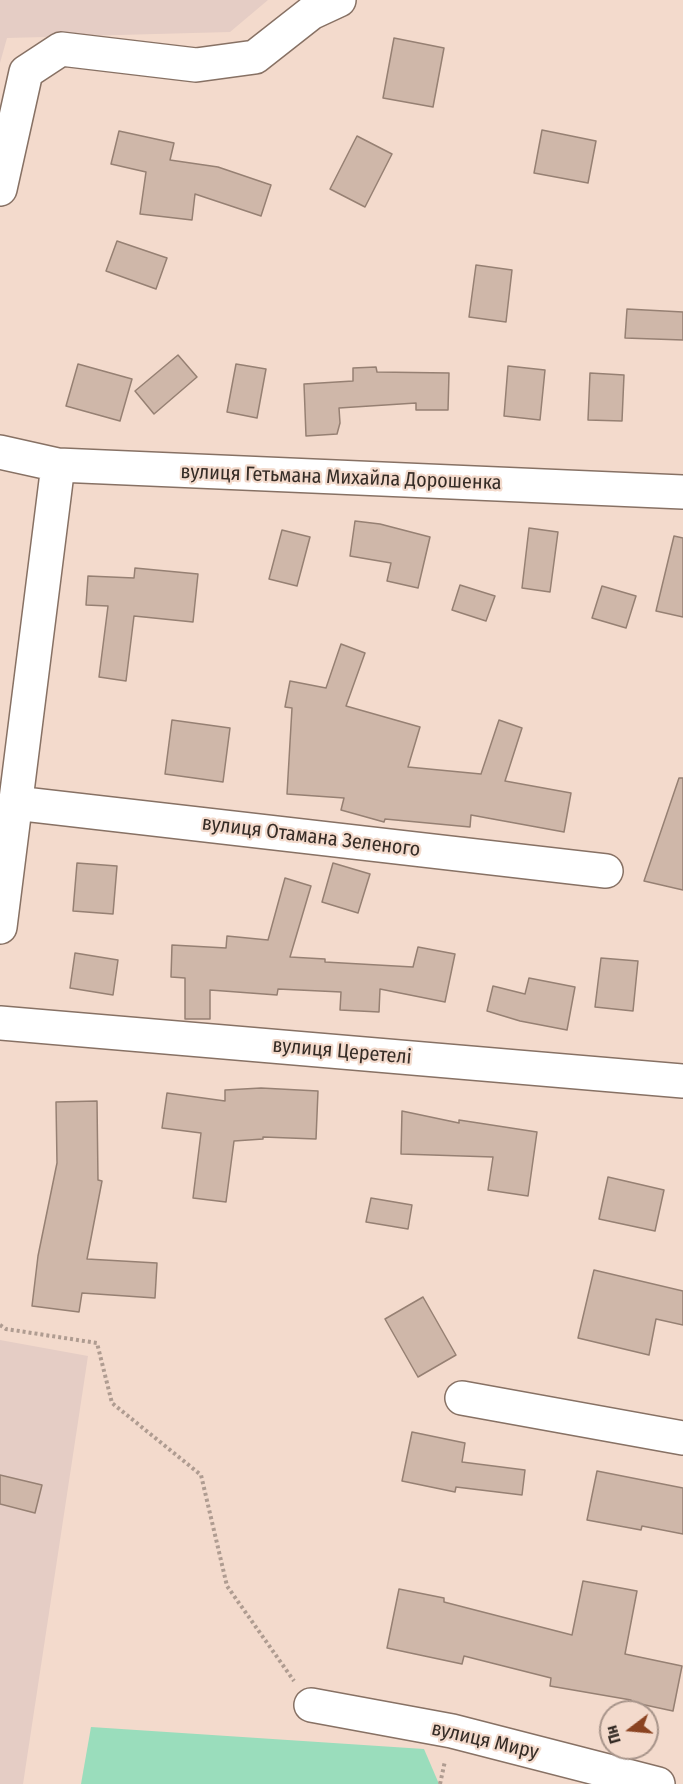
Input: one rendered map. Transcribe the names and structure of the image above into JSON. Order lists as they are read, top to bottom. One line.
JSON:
{"streets":{"street":["вулиця Гетьмана Михайла Дорошенка","вулиця Отамана Зеленого","вулиця Церетелі","вулиця Миру"]},"north":"left"}
